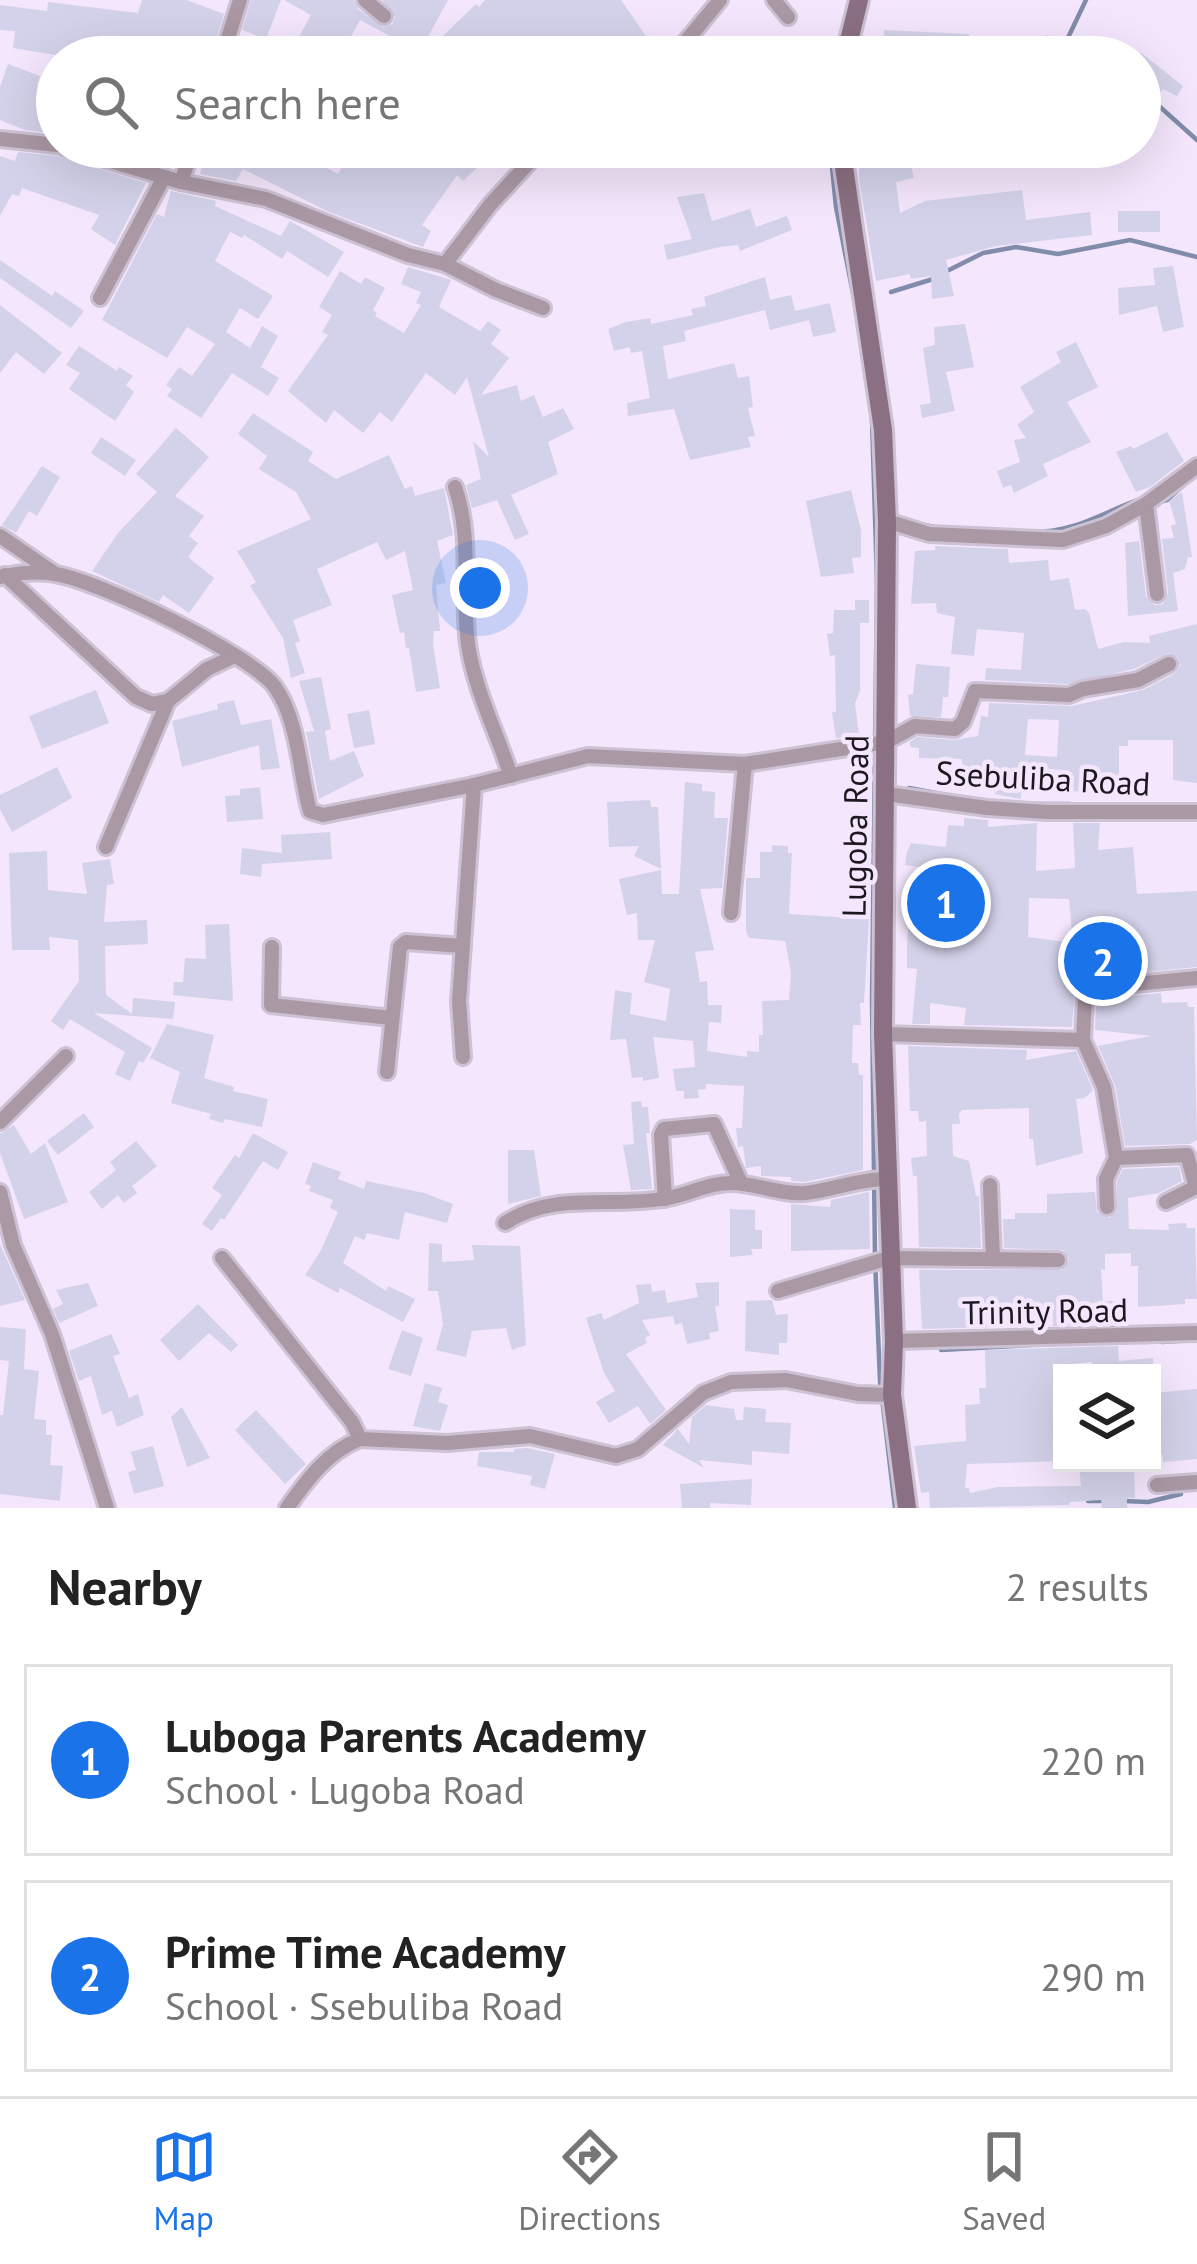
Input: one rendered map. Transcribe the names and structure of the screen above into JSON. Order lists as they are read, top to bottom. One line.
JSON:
{"streets":{"street":["Ssebuliba Road","Lugoba Road","Trinity Road"]},"crossings":[["Ssebuliba Road","Lugoba Road"],["Lugoba Road","Trinity Road"]],"page":{"search":"Search here","pins":["1","2"],"heading":["Nearby","2 results"],"list":[{"mark":"1","name":"Luboga Parents Academy","note":"School · Lugoba Road","value":"220 m"},{"mark":"2","name":"Prime Time Academy","note":"School · Ssebuliba Road","value":"290 m"}],"nav":["Map","Directions","Saved"]}}
